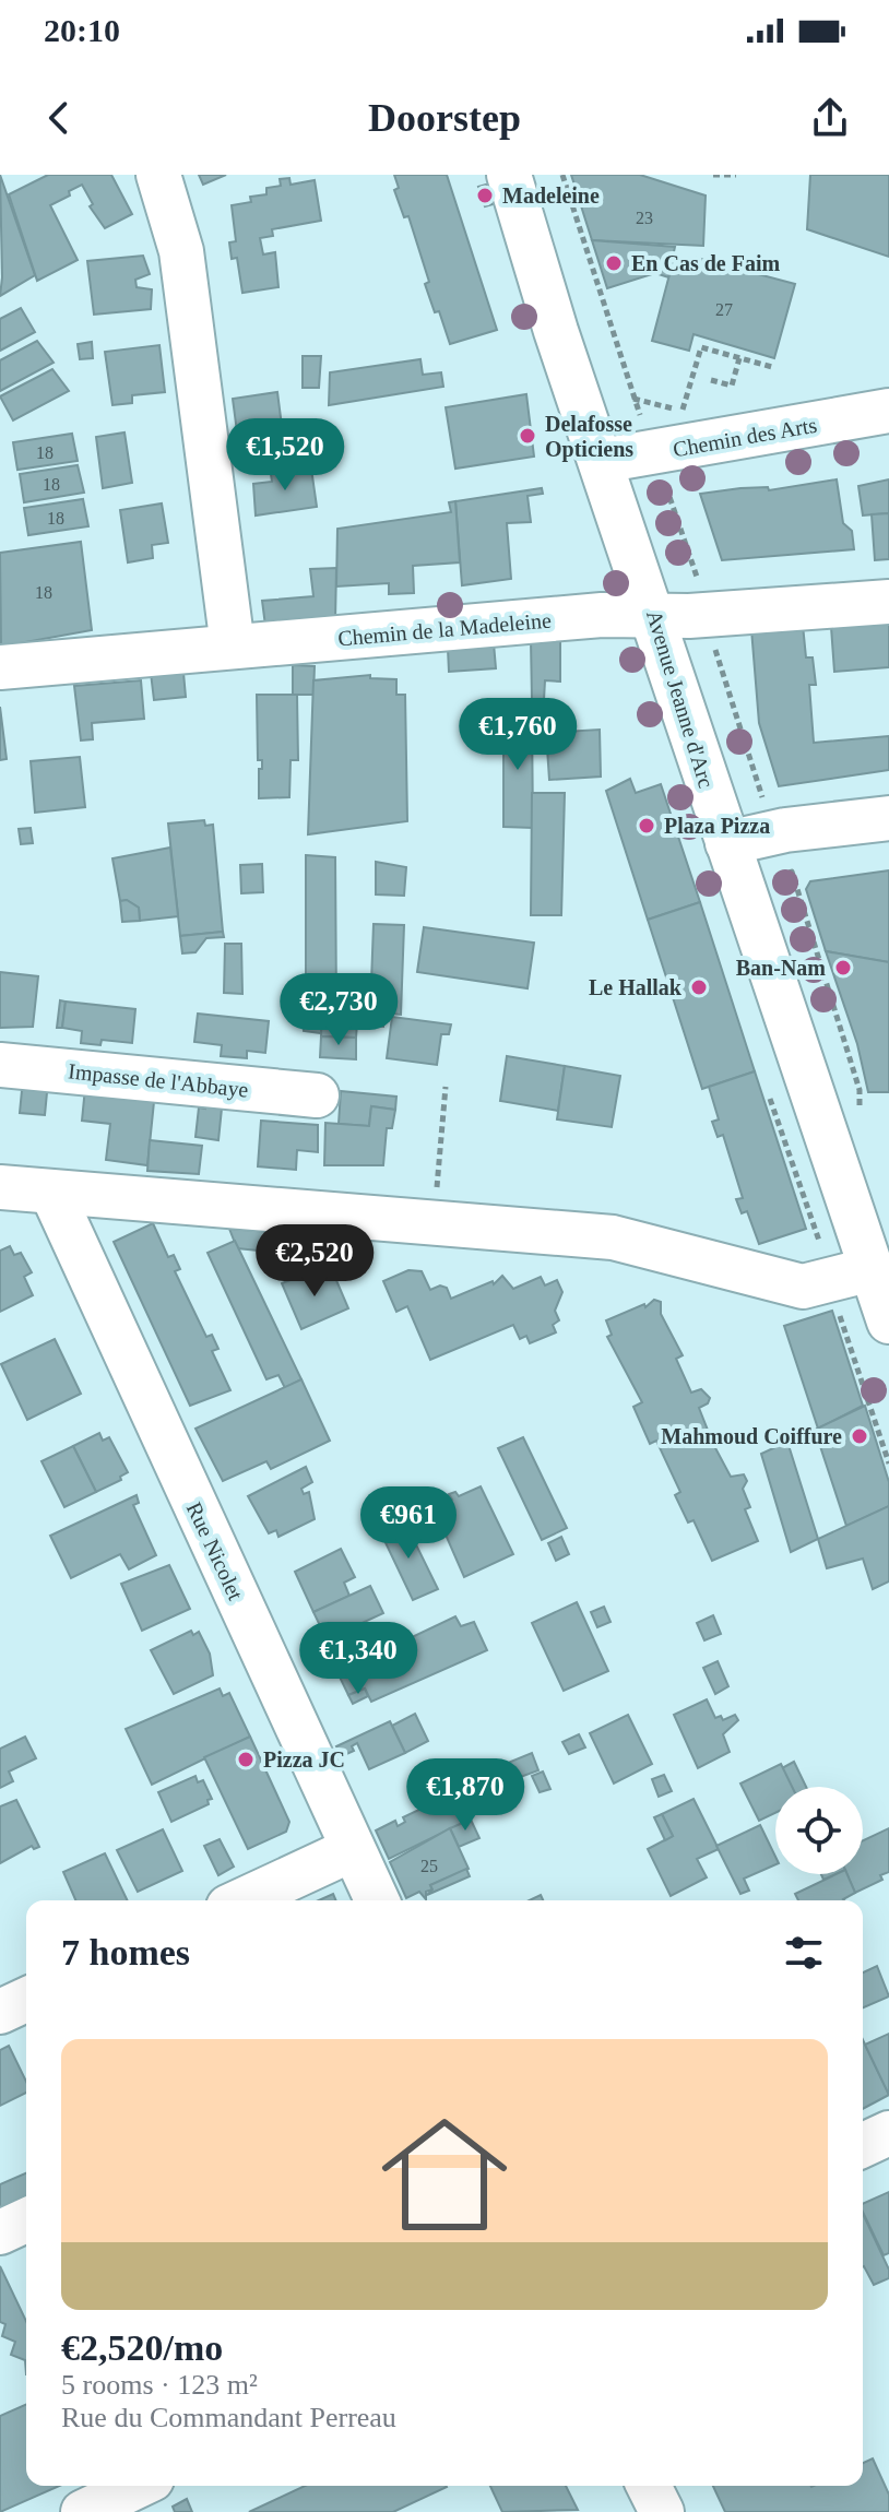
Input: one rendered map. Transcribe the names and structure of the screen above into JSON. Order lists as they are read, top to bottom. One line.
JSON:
{"streets":{"street":["Chemin des Arts","Chemin de la Madeleine","Avenue Jeanne d'Arc","Impasse de l'Abbaye","Rue Nicolet"]},"crossings":[["Chemin des Arts","Avenue Jeanne d'Arc"],["Chemin de la Madeleine","Avenue Jeanne d'Arc"]],"places":["Madeleine","En Cas de Faim","Delafosse Opticiens","Plaza Pizza","Ban-Nam","Le Hallak","Mahmoud Coiffure","Pizza JC"],"house_numbers":["23","27","18","18","18","18","25"],"page":{"status":"20:10","header":"Doorstep","price":["€1,520","€1,760","€2,730","€2,520","€961","€1,340","€1,870"],"heading":"7 homes","list":[{"name":"€2,520/mo","note":"5 rooms · 123 m² · Rue du Commandant Perreau"}]}}
